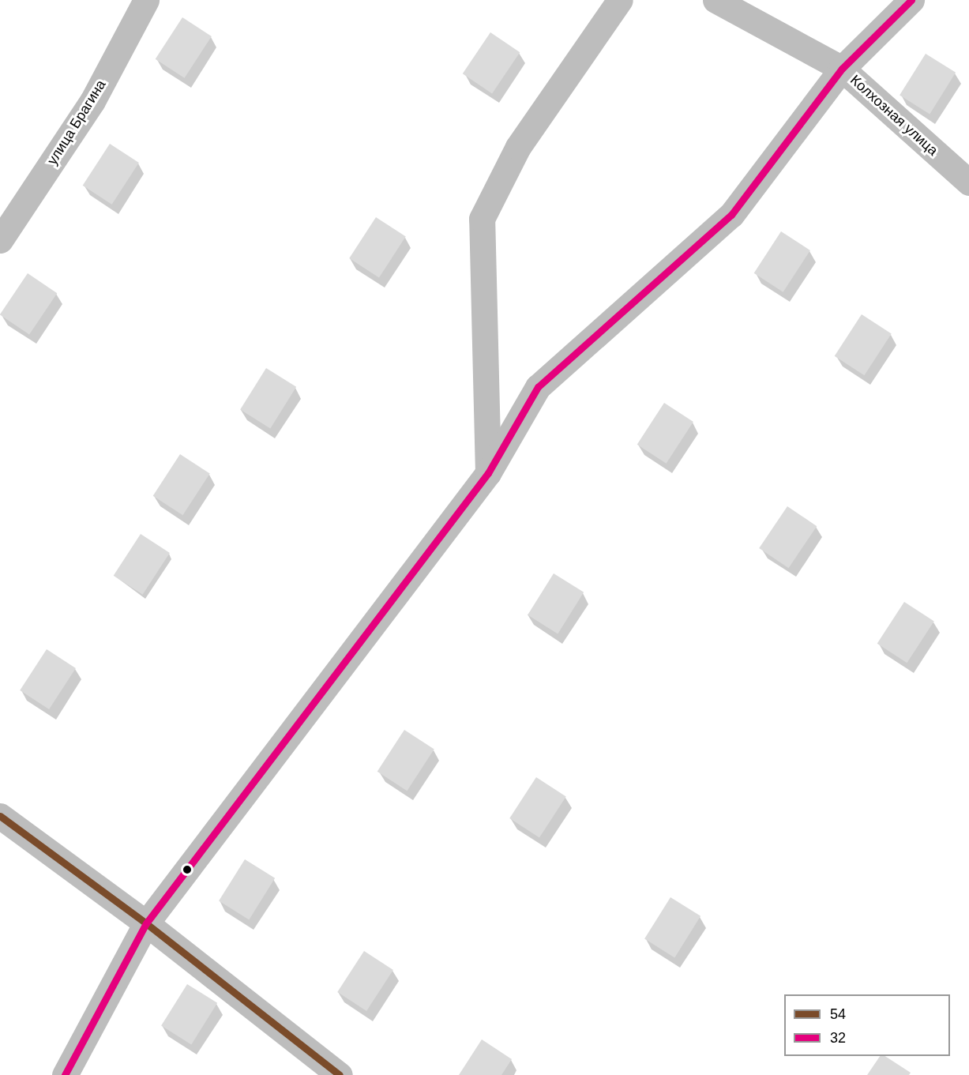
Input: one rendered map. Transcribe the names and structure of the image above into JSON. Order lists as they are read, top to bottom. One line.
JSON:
{"streets":{"street":["Колхозная улица","улица Брагина"]},"lines":["transit line 32","transit line 54"],"legend":["54","32"]}
